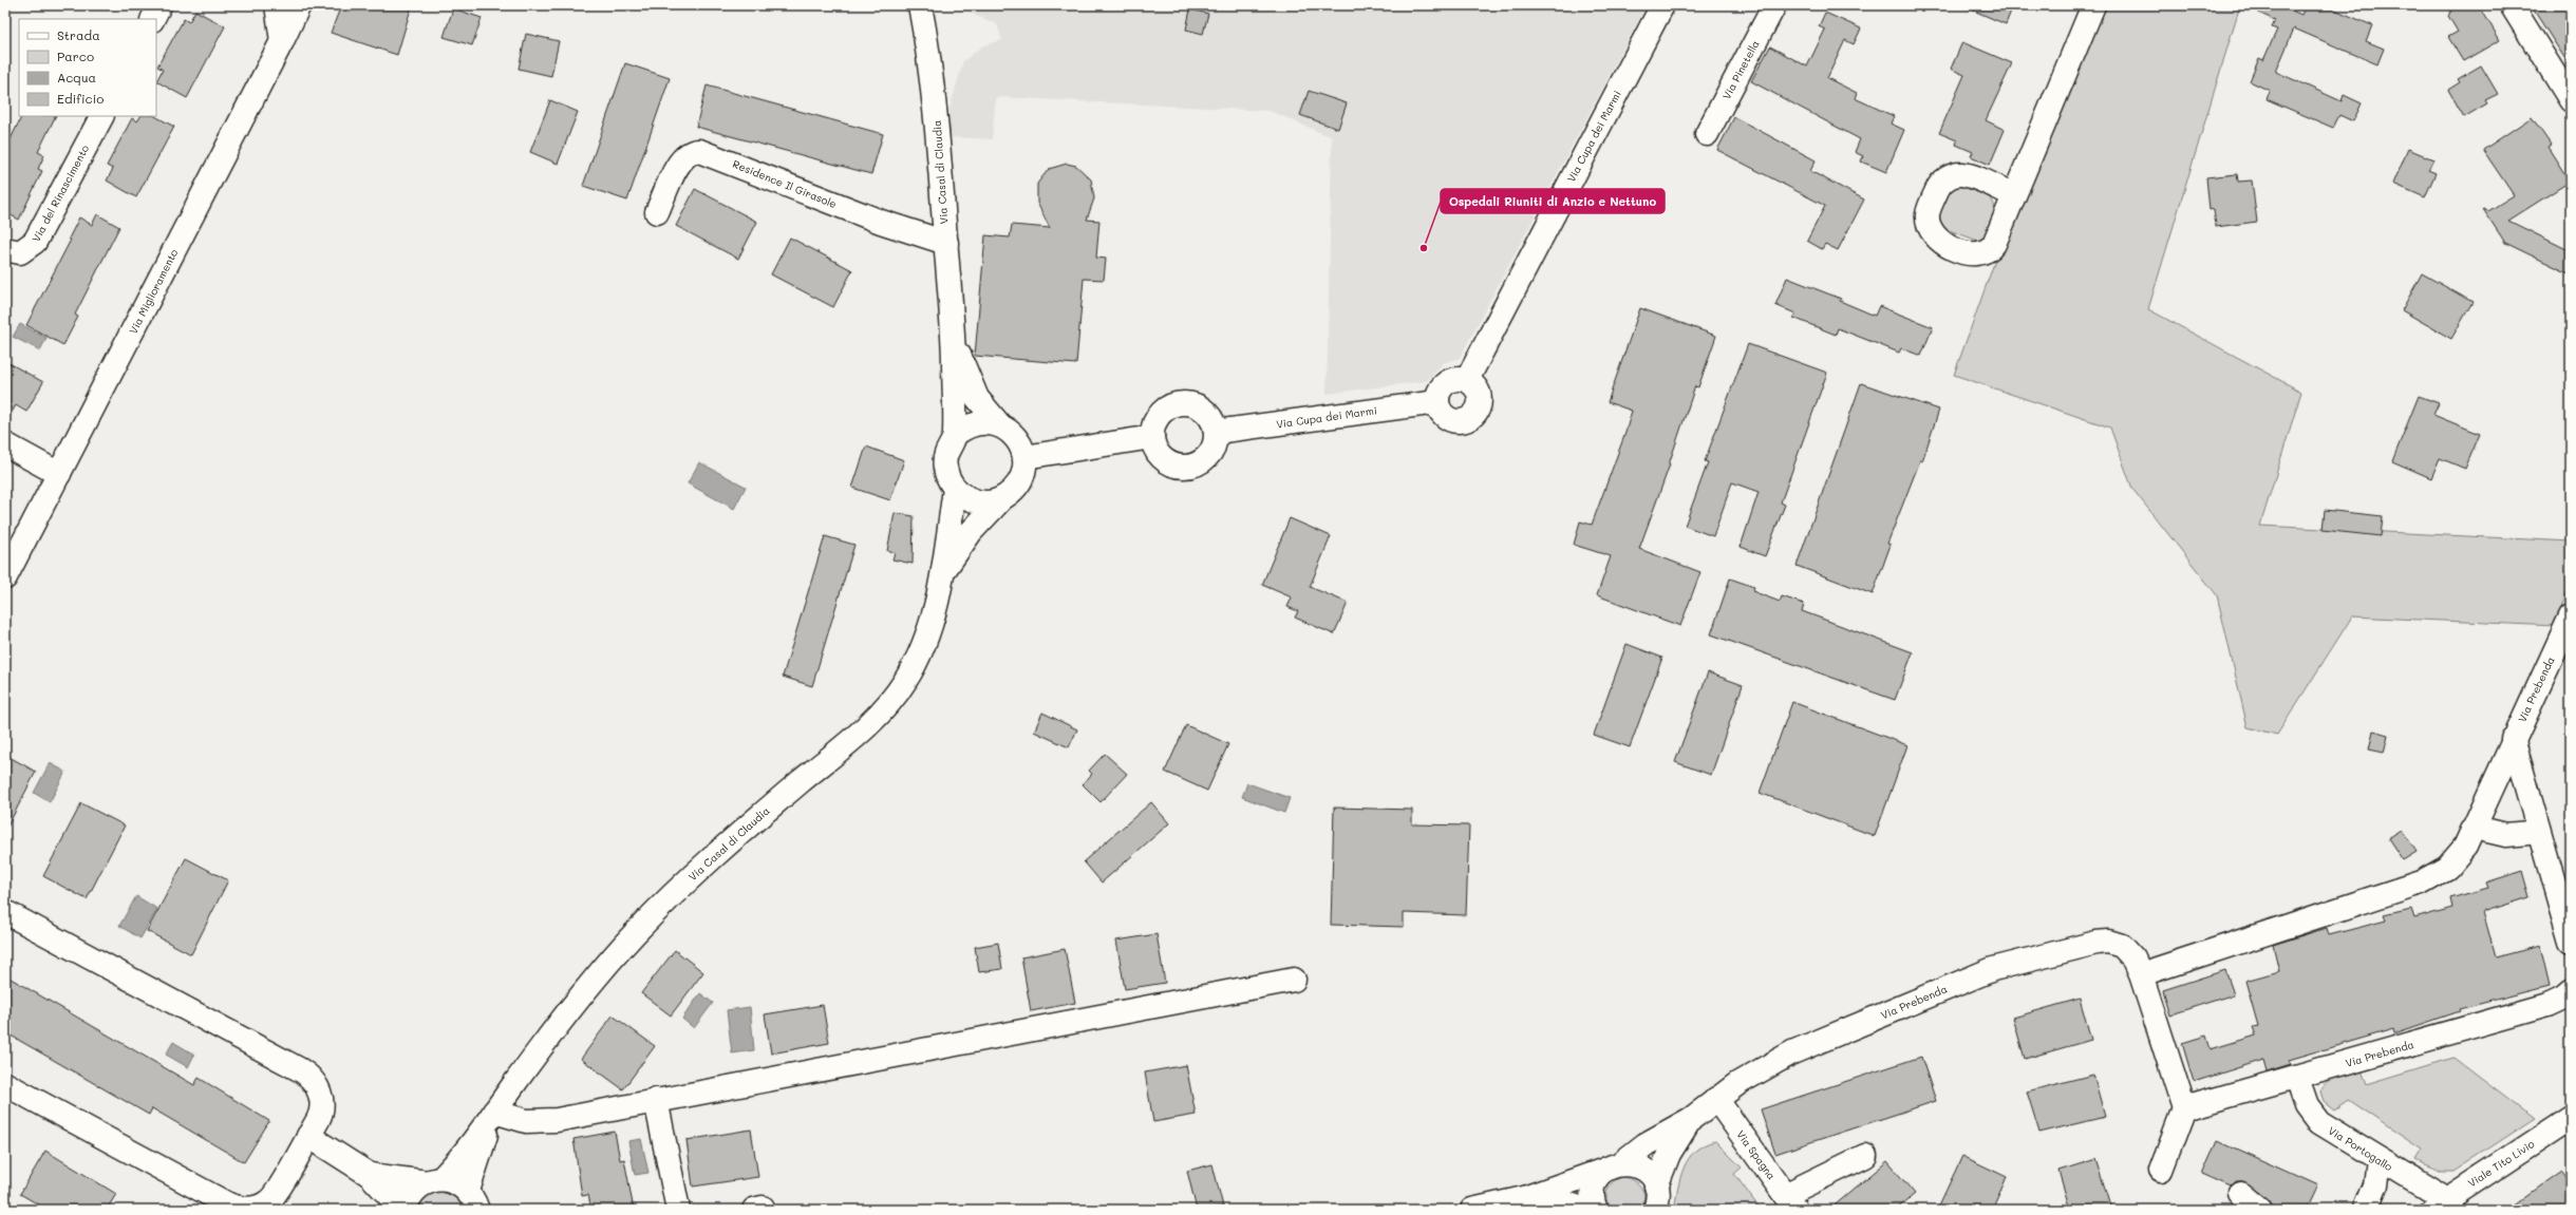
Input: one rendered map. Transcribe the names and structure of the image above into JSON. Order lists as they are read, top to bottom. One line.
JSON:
{"streets":{"street":["Via Pinetella","Via Cupa dei Marmi","Via Casal di Claudia","Residence Il Girasole","Via del Rinascimento","Via Miglioramento","Via Prebenda","Via Portogallo","Via Spagna","Viale Tito Livio"]},"crossings":[["Via Casal di Claudia","Residence Il Girasole"],["Via Prebenda","Via Portogallo"],["Via Prebenda","Via Spagna"],["Via Portogallo","Viale Tito Livio"]],"places":["Ospedali Riuniti di Anzio e Nettuno"],"legend":["Strada","Parco","Acqua","Edificio"]}
